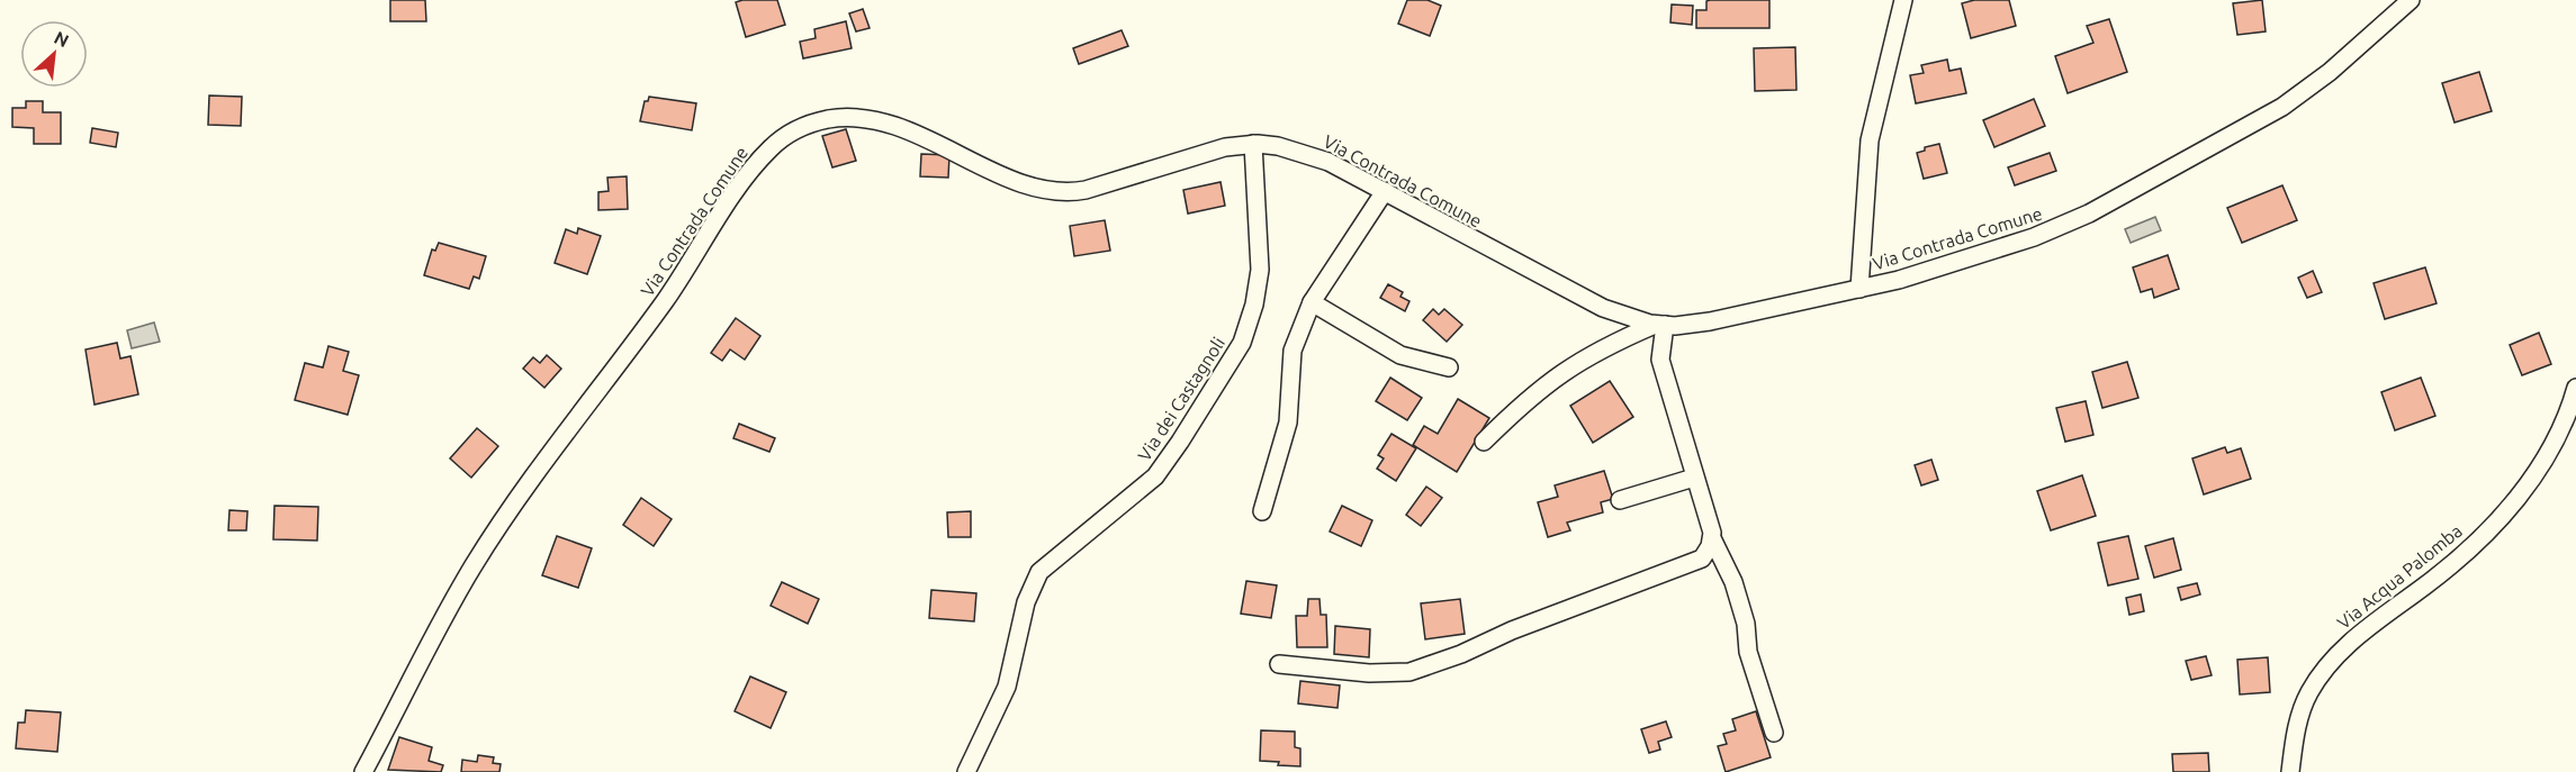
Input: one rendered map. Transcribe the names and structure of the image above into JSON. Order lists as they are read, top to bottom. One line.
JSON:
{"streets":{"street":["Via Contrada Comune","Via dei Castagnoli","Via Acqua Palomba"]},"crossings":[["Via Contrada Comune","Via dei Castagnoli"]],"north":"top right"}
